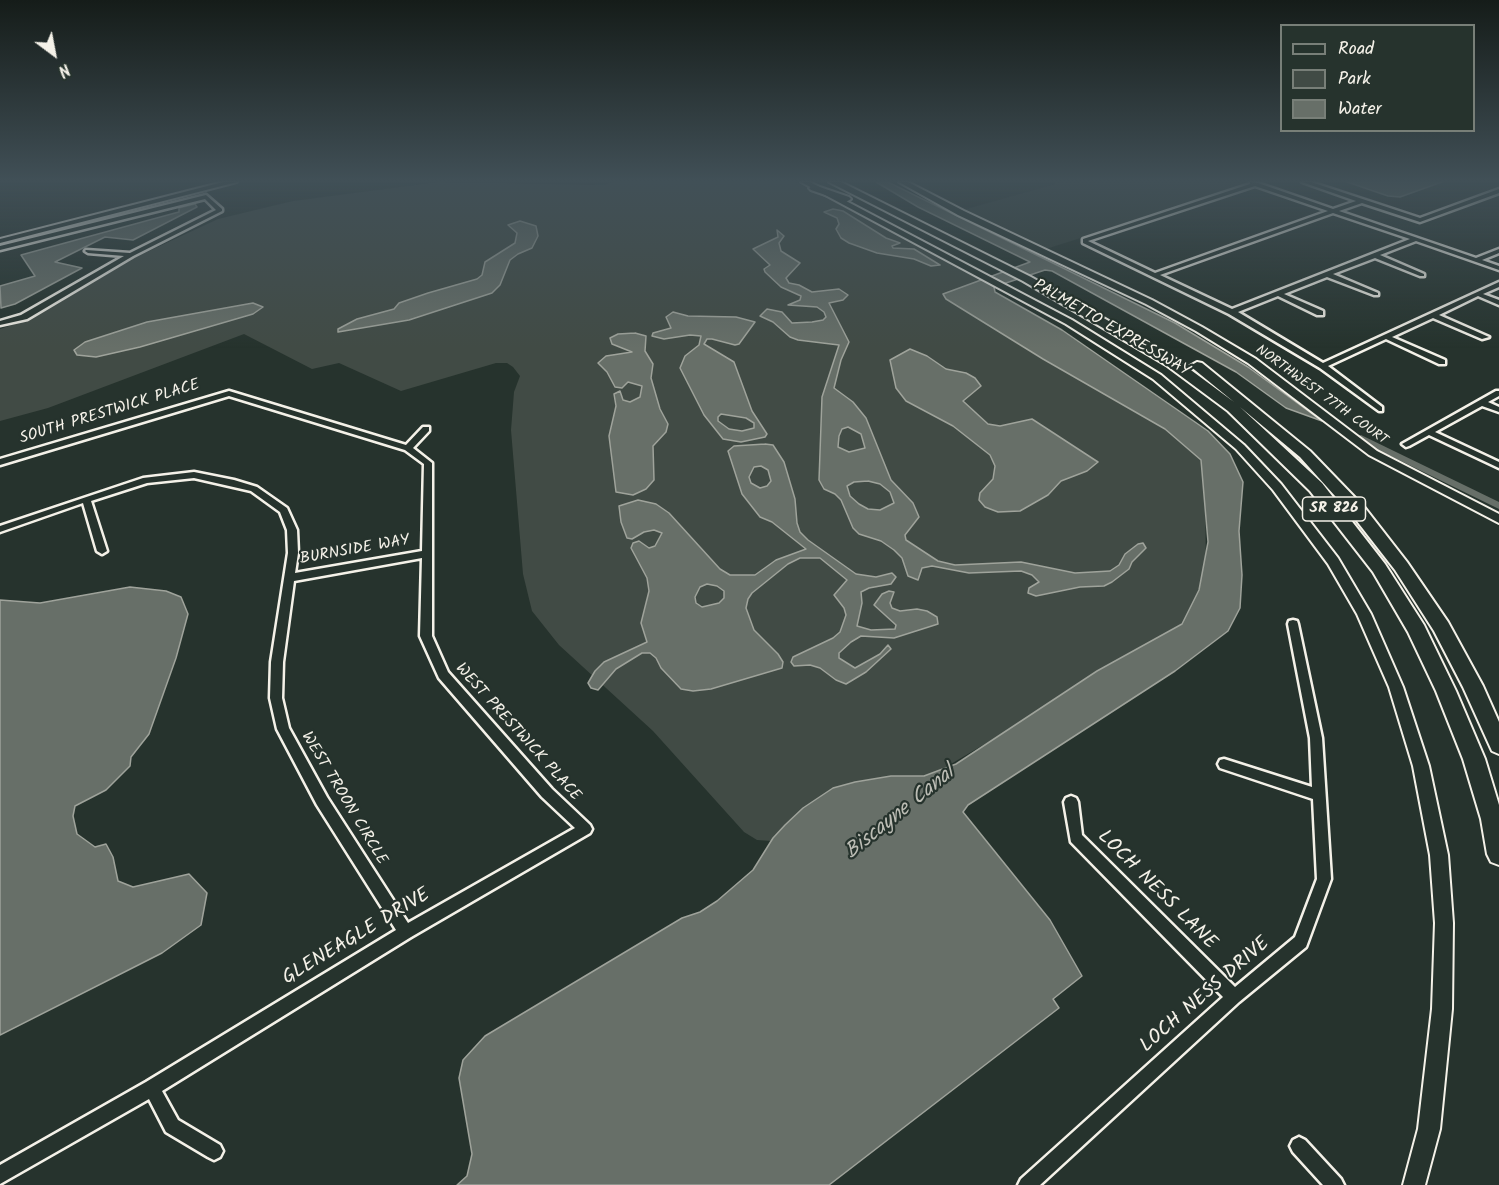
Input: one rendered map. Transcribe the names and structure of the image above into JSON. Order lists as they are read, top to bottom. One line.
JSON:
{"streets":{"highway":["PALMETTO EXPRESSWAY","SR 826"],"street":["NORTHWEST 77TH COURT","SOUTH PRESTWICK PLACE","BURNSIDE WAY","WEST PRESTWICK PLACE","WEST TROON CIRCLE","LOCH NESS LANE","GLENEAGLE DRIVE","LOCH NESS DRIVE"]},"crossings":[["SOUTH PRESTWICK PLACE","WEST PRESTWICK PLACE"],["BURNSIDE WAY","WEST PRESTWICK PLACE"],["BURNSIDE WAY","WEST TROON CIRCLE"],["WEST PRESTWICK PLACE","GLENEAGLE DRIVE"],["WEST TROON CIRCLE","GLENEAGLE DRIVE"],["LOCH NESS LANE","LOCH NESS DRIVE"]],"water":["Biscayne Canal"],"legend":["Road","Park","Water"],"north":"bottom right"}
